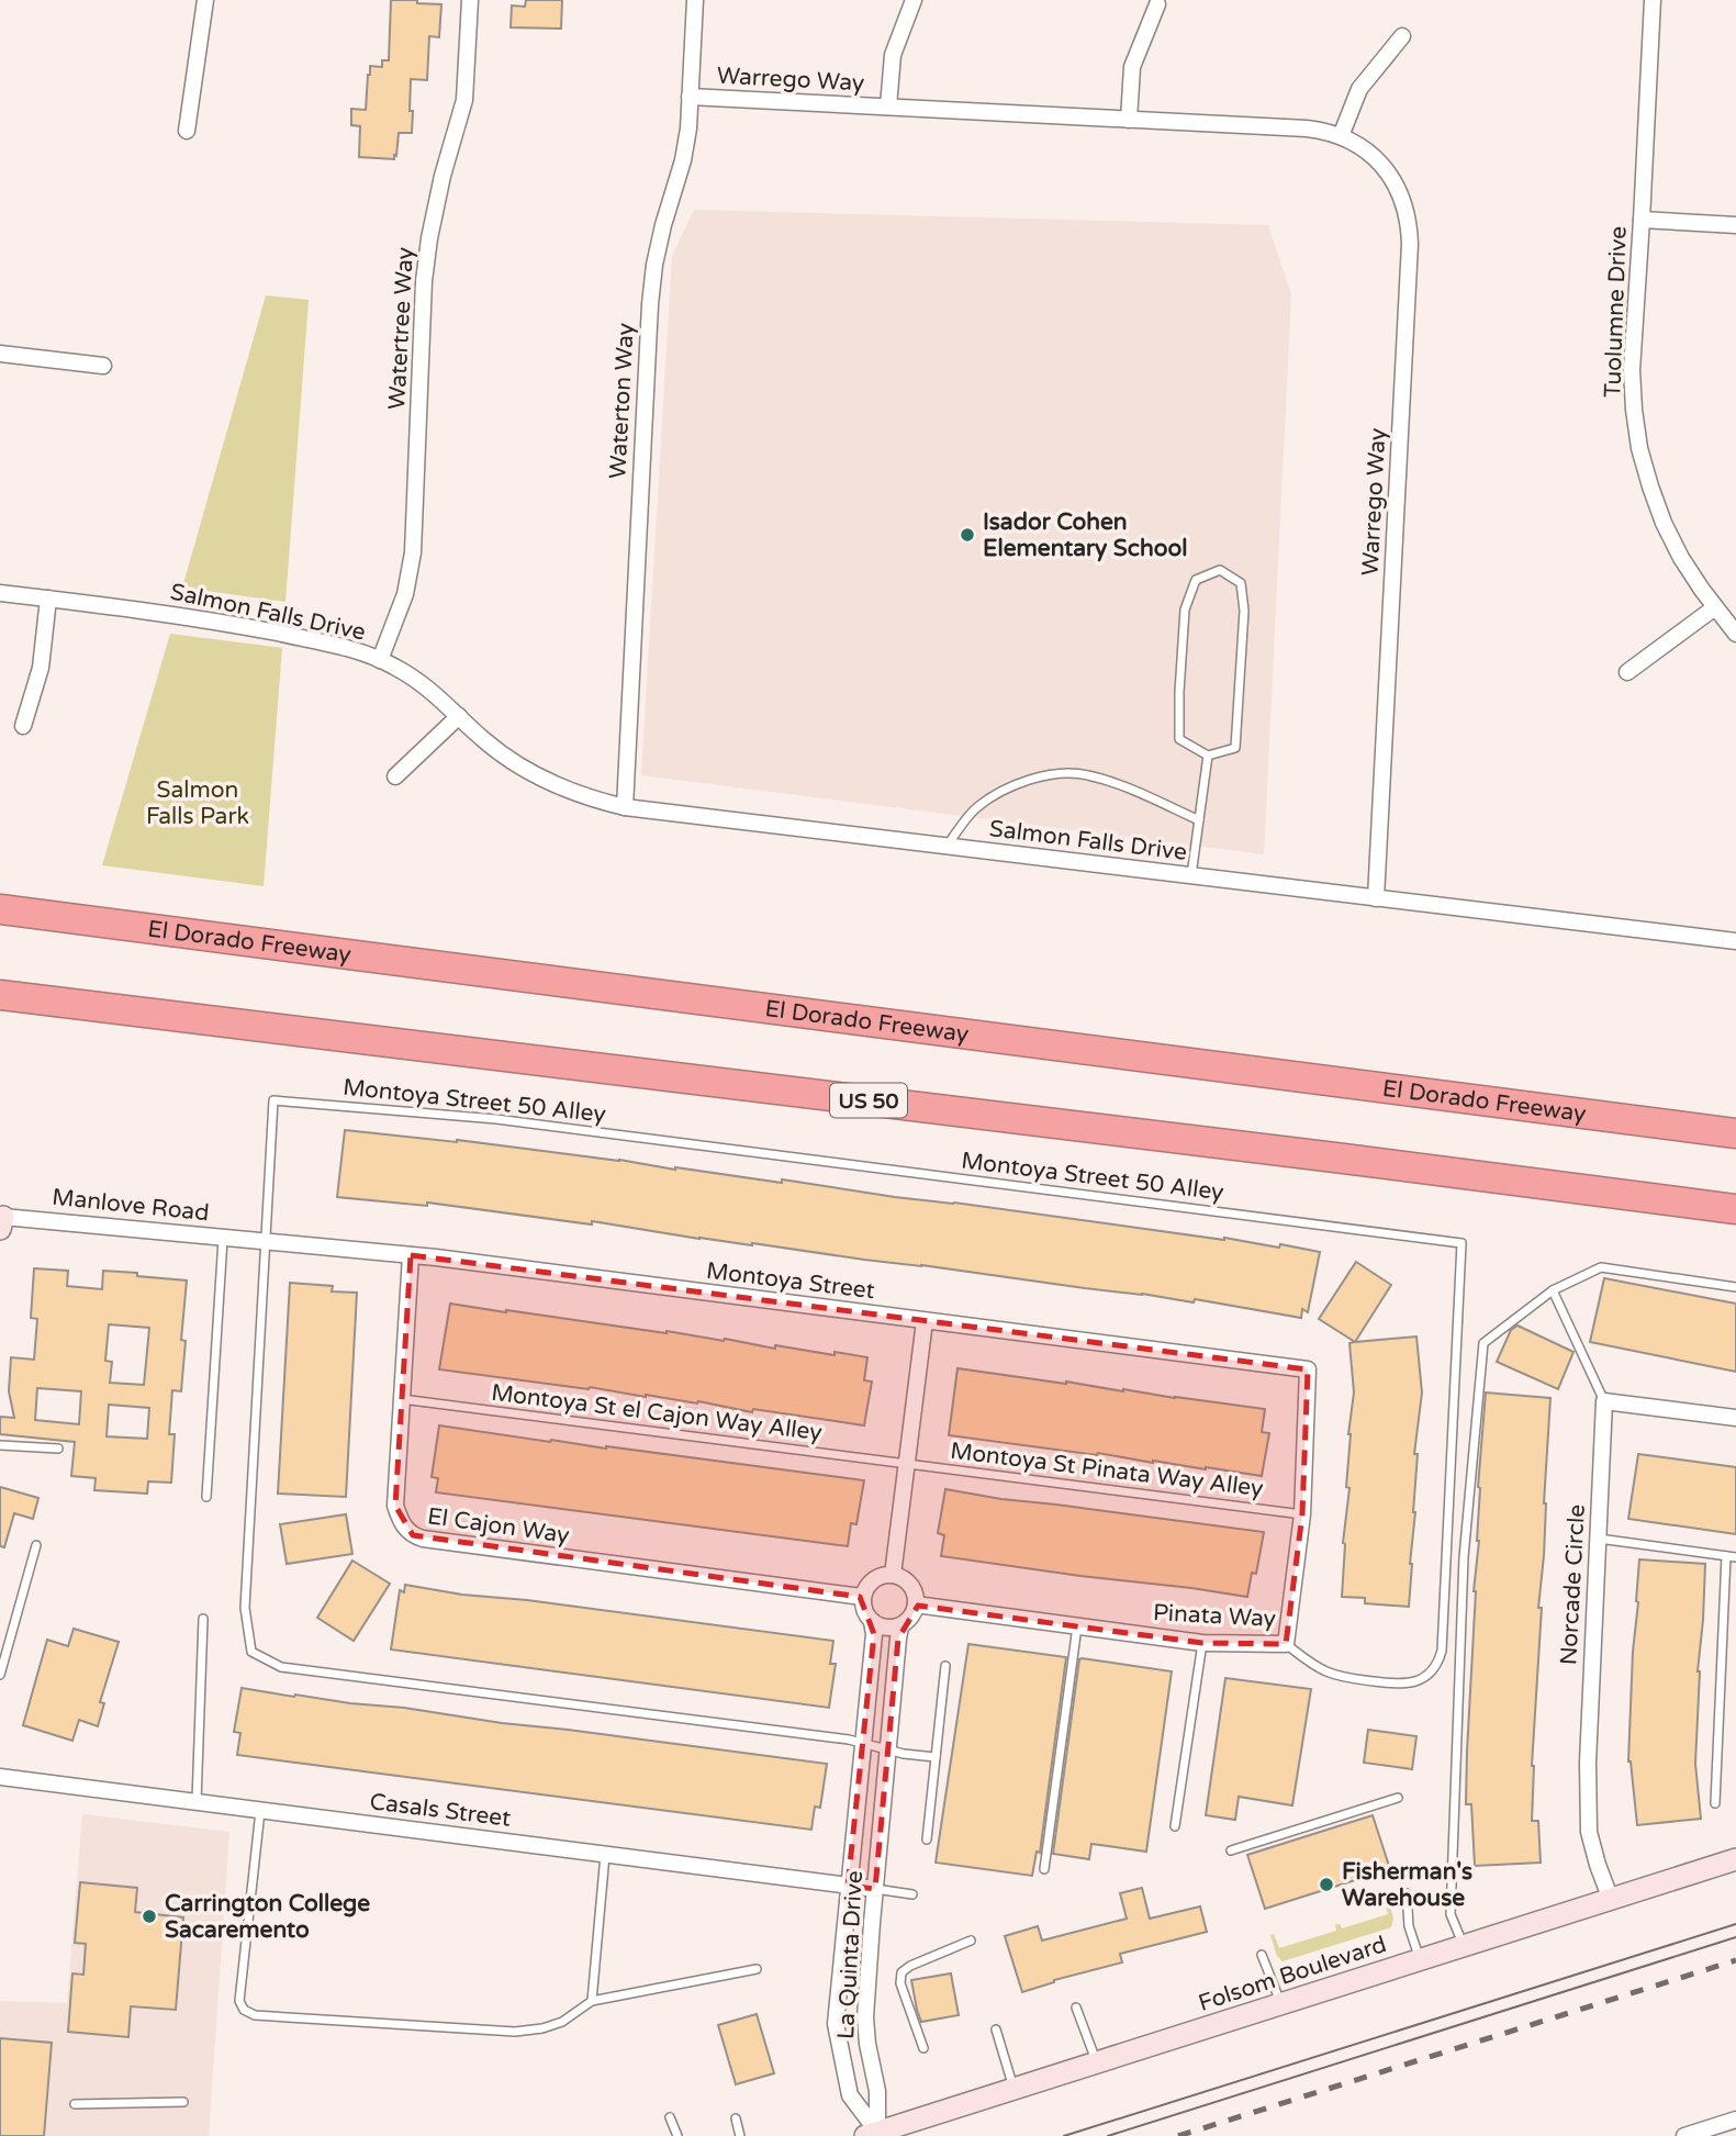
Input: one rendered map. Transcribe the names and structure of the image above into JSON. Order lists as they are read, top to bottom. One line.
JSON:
{"streets":{"highway":["El Dorado Freeway","US 50"],"main road":["Folsom Boulevard"],"street":["Warrego Way","Tuolumne Drive","Watertree Way","Waterton Way","Salmon Falls Drive","Manlove Road","Montoya Street","El Cajon Way","Norcade Circle","Pinata Way","Casals Street","La Quinta Drive"],"lane":["Montoya Street 50 Alley","Montoya St el Cajon Way Alley","Montoya St Pinata Way Alley"]},"crossings":[["Warrego Way","Waterton Way"],["Warrego Way","Salmon Falls Drive"],["Watertree Way","Salmon Falls Drive"],["Waterton Way","Salmon Falls Drive"],["Montoya Street 50 Alley","Manlove Road"],["Montoya Street 50 Alley","Montoya Street"],["Montoya Street 50 Alley","Pinata Way"],["Manlove Road","Montoya Street"],["Montoya Street","El Cajon Way"],["Montoya Street","Pinata Way"],["Montoya St el Cajon Way Alley","Montoya St Pinata Way Alley"],["Montoya St el Cajon Way Alley","El Cajon Way"],["Montoya St Pinata Way Alley","Pinata Way"],["El Cajon Way","Pinata Way"],["El Cajon Way","La Quinta Drive"],["Norcade Circle","Folsom Boulevard"],["Pinata Way","La Quinta Drive"],["Casals Street","La Quinta Drive"],["La Quinta Drive","Folsom Boulevard"]],"parks":["Salmon Falls Park"],"places":["Isador Cohen Elementary School","Fisherman's Warehouse","Carrington College Sacaremento"]}
